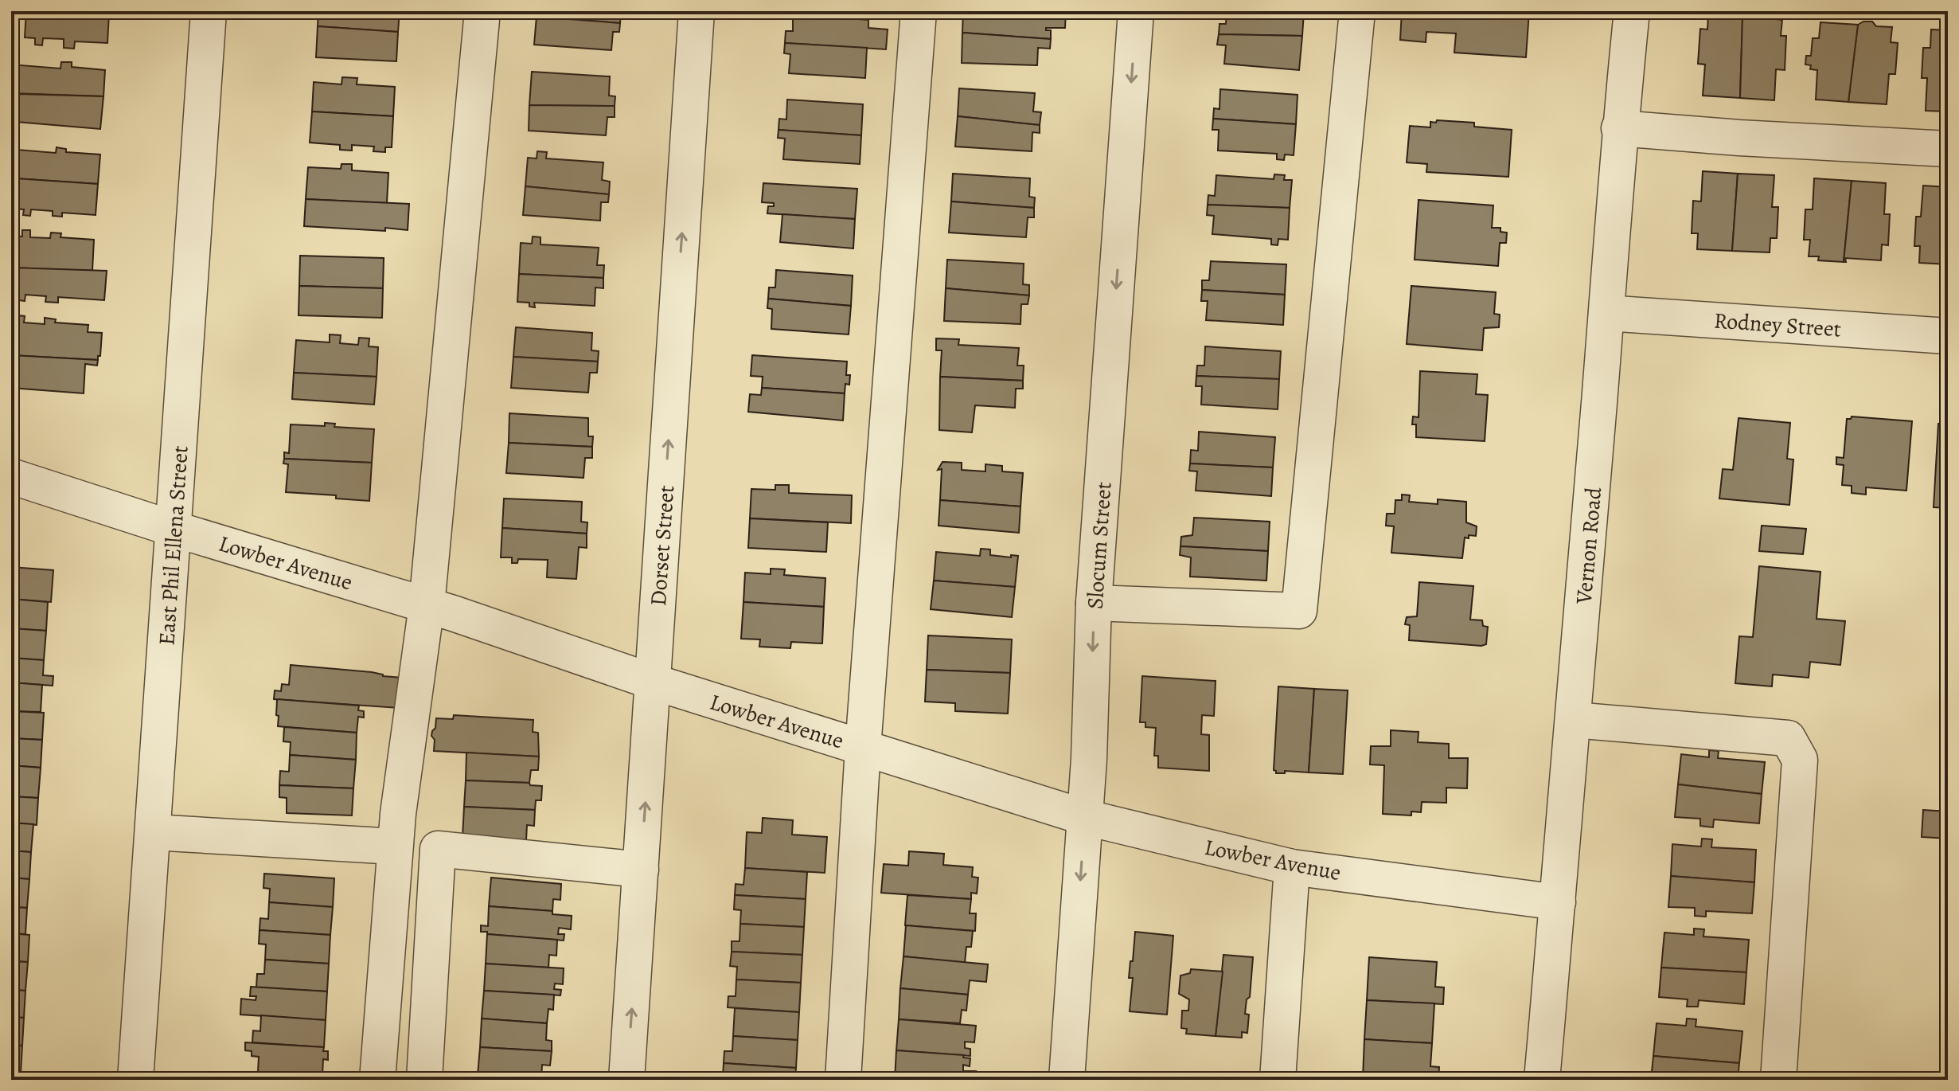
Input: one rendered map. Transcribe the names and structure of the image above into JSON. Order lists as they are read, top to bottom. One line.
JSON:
{"streets":{"street":["Rodney Street","East Phil Ellena Street","Dorset Street","Slocum Street","Vernon Road","Lowber Avenue"]},"crossings":[["Rodney Street","Vernon Road"],["East Phil Ellena Street","Lowber Avenue"],["Dorset Street","Lowber Avenue"],["Slocum Street","Lowber Avenue"],["Vernon Road","Lowber Avenue"]]}
